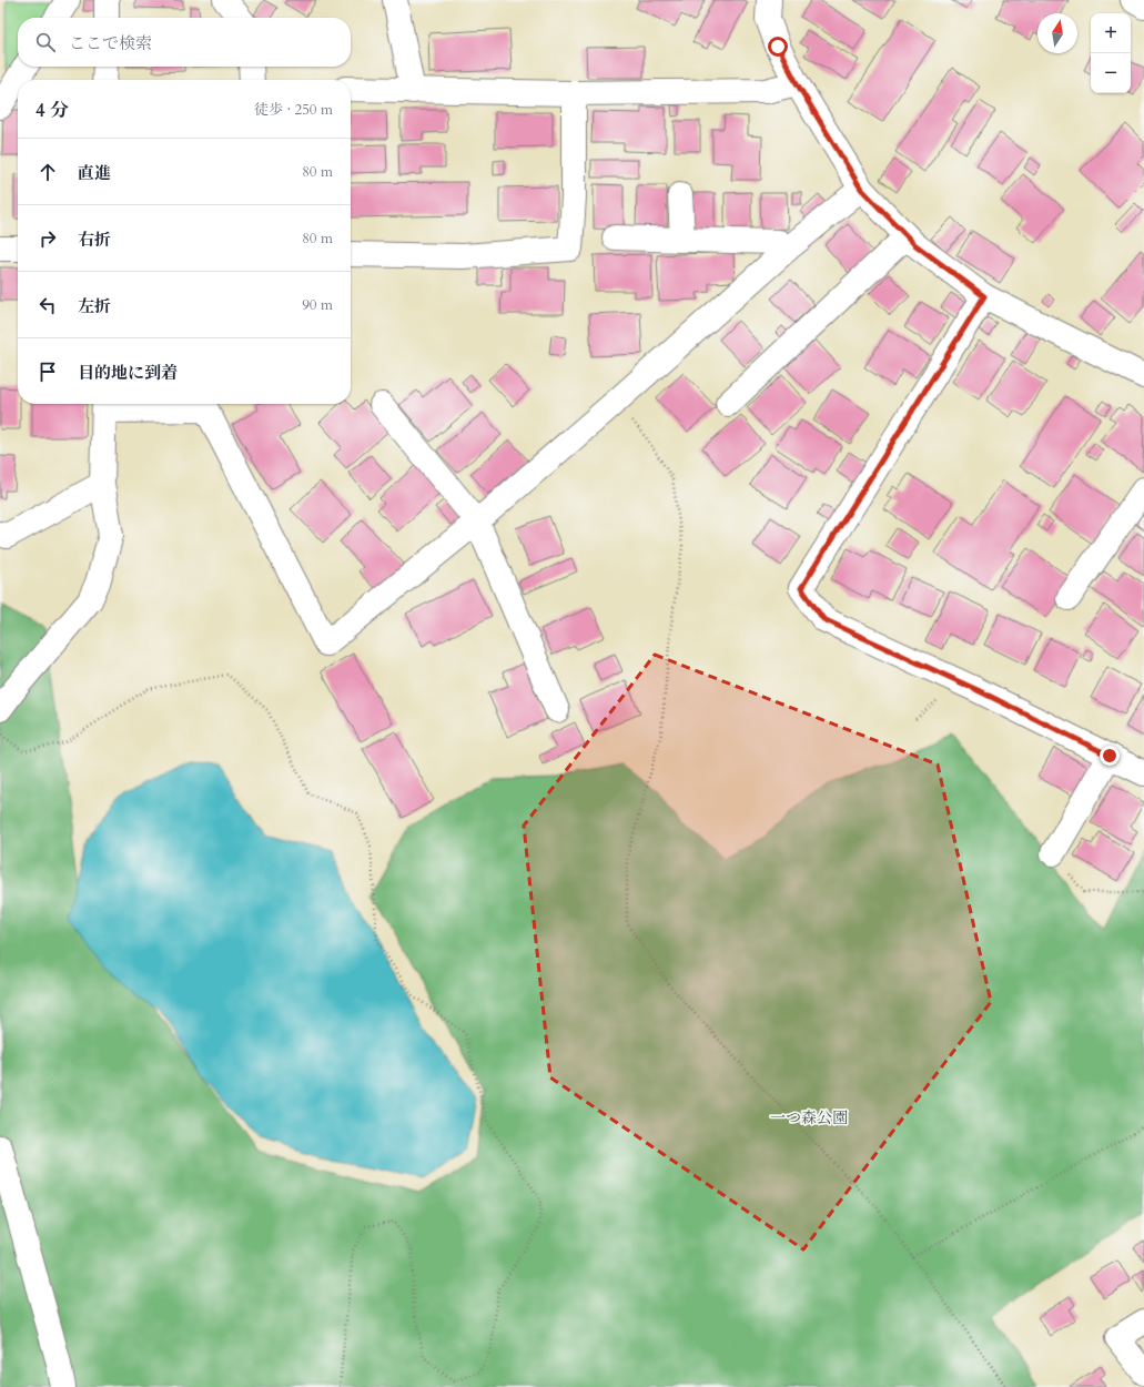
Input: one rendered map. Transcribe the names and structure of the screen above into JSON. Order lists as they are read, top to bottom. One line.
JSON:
{"parks":["一つ森公園"],"north":"top","page":{"map_buttons":["+","−"],"search":"ここで検索","heading":["4 分","徒歩 · 250 m"],"list":[["直進","80 m"],["右折","80 m"],["左折","90 m"],"目的地に到着"]}}
